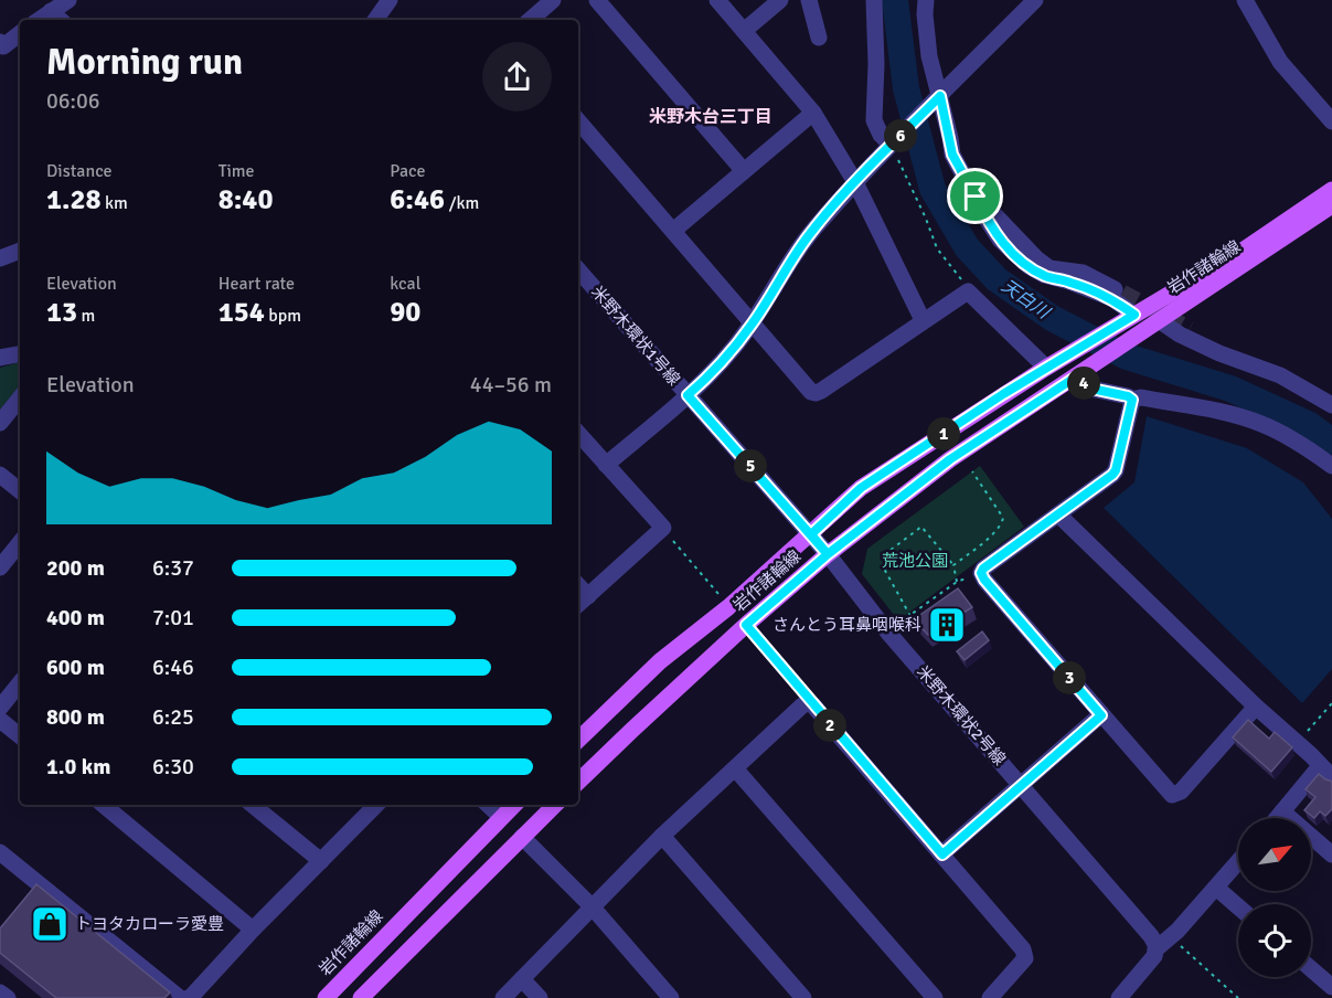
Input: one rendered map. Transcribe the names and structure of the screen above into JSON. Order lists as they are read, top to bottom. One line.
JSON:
{"streets":{"main road":["岩作諸輪線"],"street":["米野木環状1号線","米野木環状2号線"]},"crossings":[["岩作諸輪線","米野木環状1号線"],["岩作諸輪線","米野木環状2号線"],["米野木環状1号線","米野木環状2号線"]],"districts":["米野木台三丁目"],"water":["天白川"],"parks":["荒池公園"],"places":{"building":["さんとう耳鼻咽喉科"],"shop":["トヨタカローラ愛豊"]},"north":"top right","page":{"heading":["Morning run","06:06"],"pins":["6","4","1","5","3","2"],"stats":[["Distance","1.28 km"],["Time","8:40"],["Pace","6:46 /km"],["Elevation","13 m"],["Heart rate","154 bpm"],["kcal","90"]],"chart":["Elevation","44–56 m"],"list":[{"name":"200 m","note":"6:37"},{"name":"400 m","note":"7:01"},{"name":"600 m","note":"6:46"},{"name":"800 m","note":"6:25"},{"name":"1.0 km","note":"6:30"}]}}
